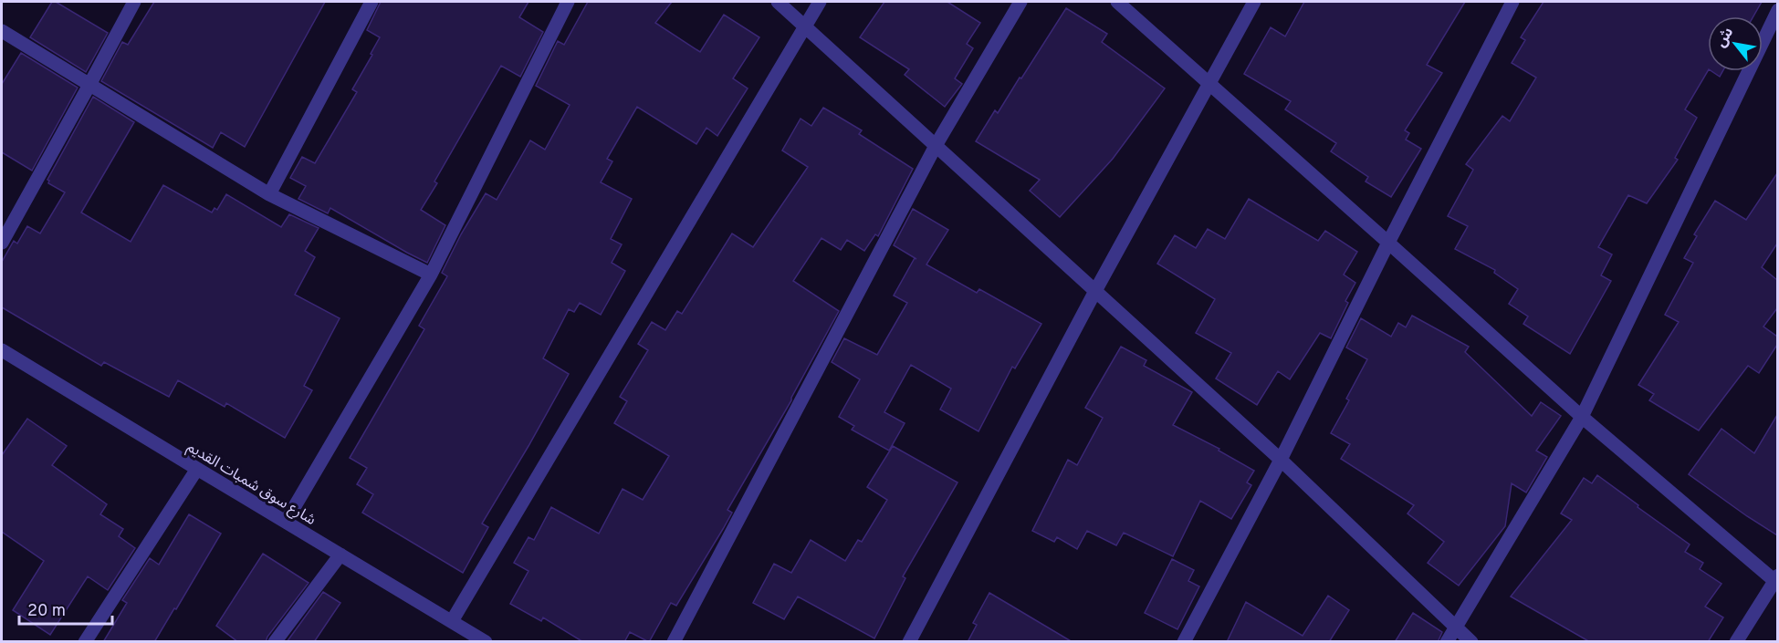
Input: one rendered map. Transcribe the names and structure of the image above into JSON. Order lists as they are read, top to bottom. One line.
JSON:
{"streets":{"street":["شارع سوق شمبات القديم"]},"scale_bar":"20 m","north":"top left"}
